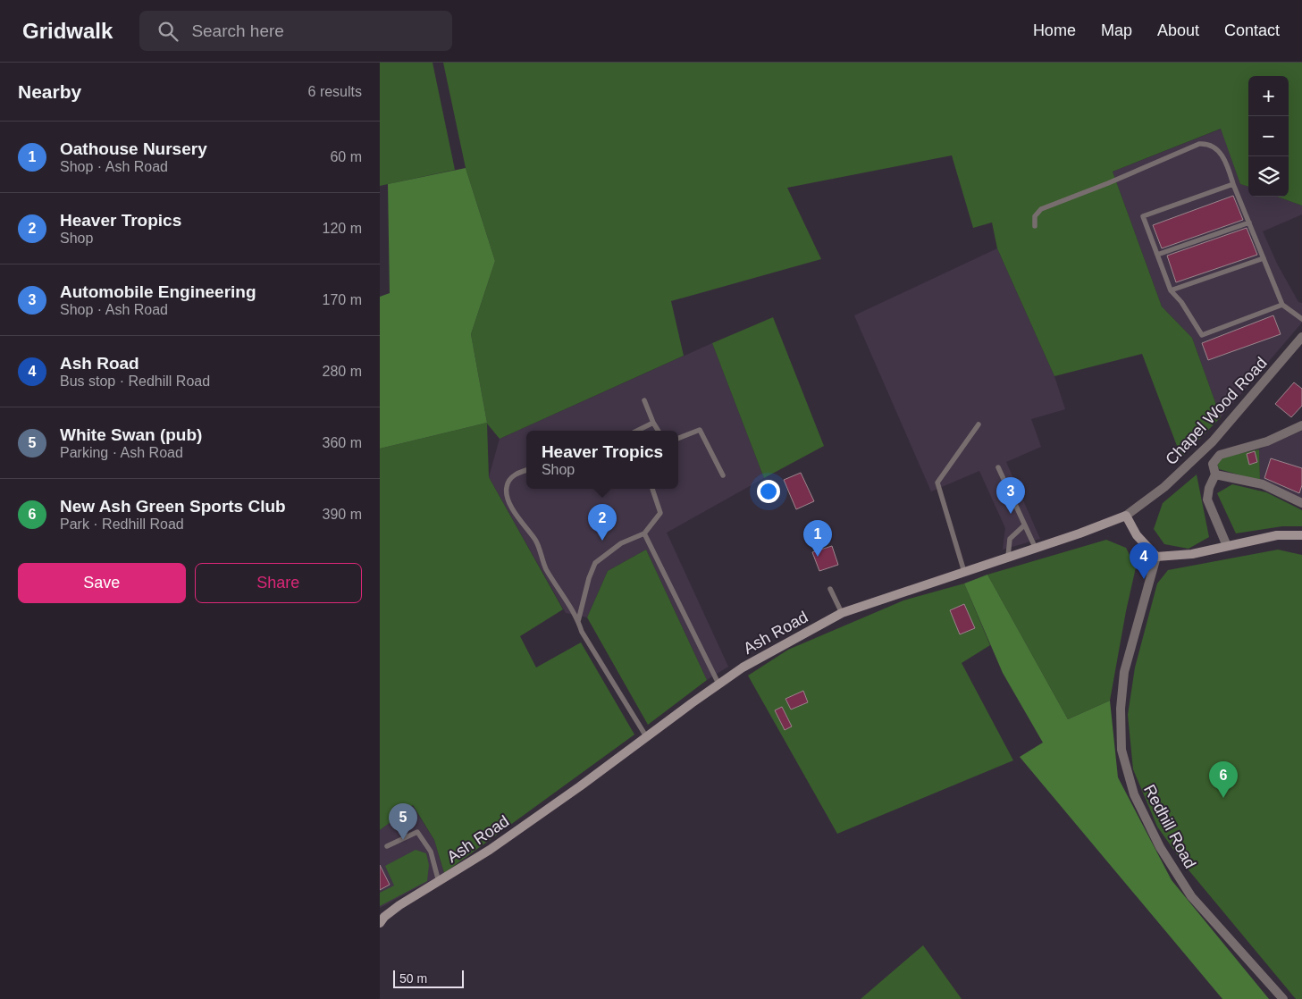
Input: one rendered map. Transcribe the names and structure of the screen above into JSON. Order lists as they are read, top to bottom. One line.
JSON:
{"streets":{"street":["Chapel Wood Road","Ash Road","Redhill Road"]},"crossings":[["Chapel Wood Road","Ash Road"]],"scale_bar":"50 m","page":{"header":"Gridwalk","search":"Search here","nav":["Home","Map","About","Contact"],"heading":["Nearby","6 results"],"map_buttons":["+","−"],"list":[{"mark":"1","name":"Oathouse Nursery","note":"Shop · Ash Road","value":"60 m"},{"mark":"2","name":"Heaver Tropics","note":"Shop","value":"120 m"},{"mark":"3","name":"Automobile Engineering","note":"Shop · Ash Road","value":"170 m"},{"mark":"4","name":"Ash Road","note":"Bus stop · Redhill Road","value":"280 m"},{"mark":"5","name":"White Swan (pub)","note":"Parking · Ash Road","value":"360 m"},{"mark":"6","name":"New Ash Green Sports Club","note":"Park · Redhill Road","value":"390 m"}],"popup":["Heaver Tropics","Shop"],"pins":["3","2","1","4","6","5"],"buttons":["Save","Share"],"scale":"50 m"}}
